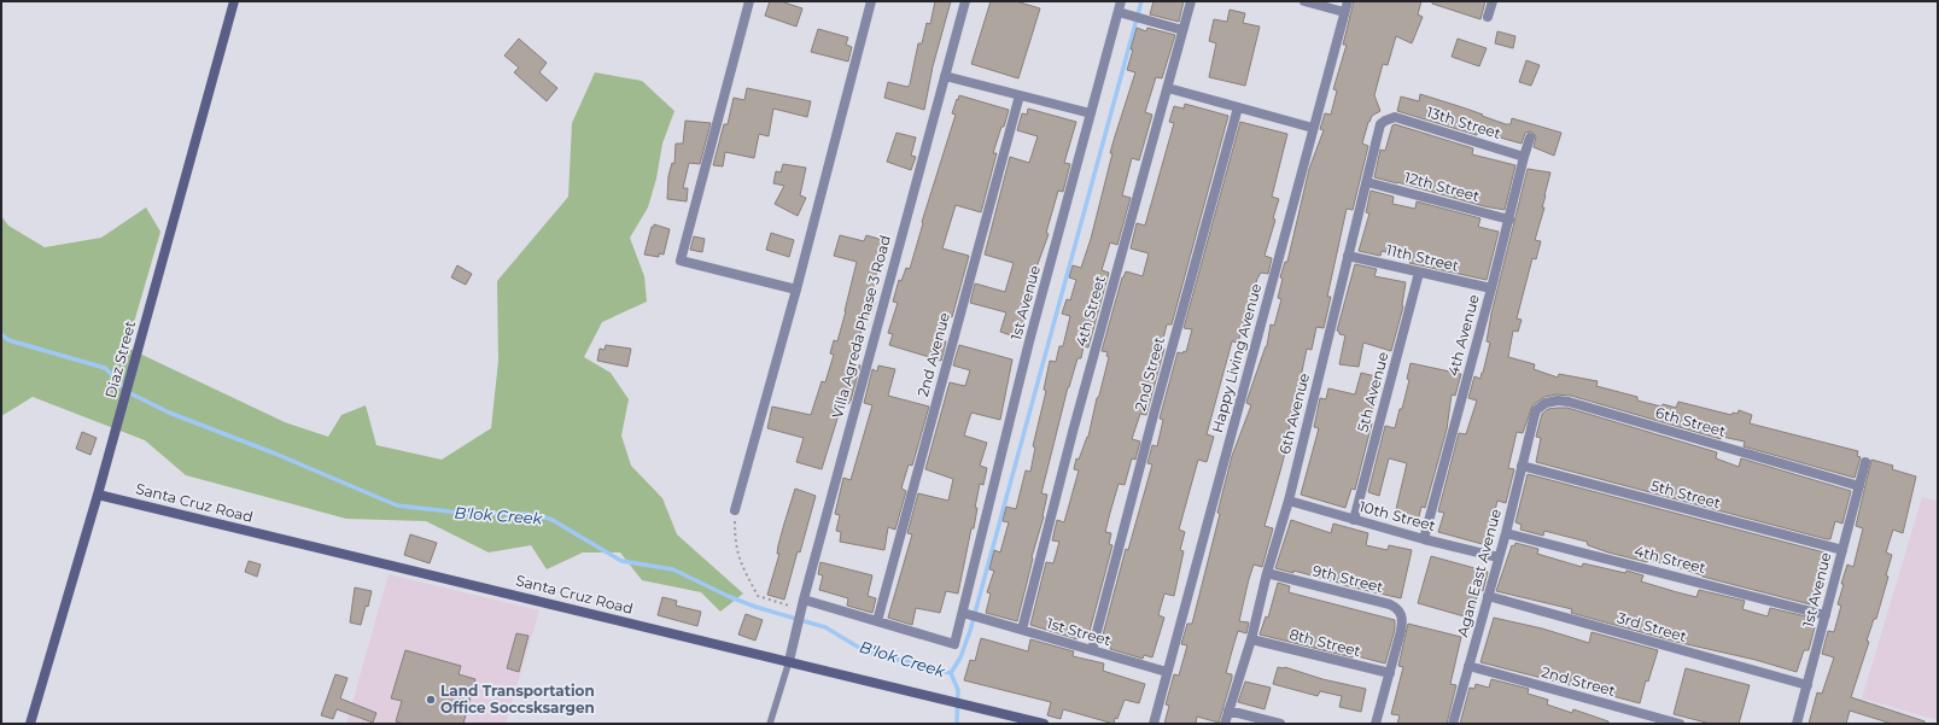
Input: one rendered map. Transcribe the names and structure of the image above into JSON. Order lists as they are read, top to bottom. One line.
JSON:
{"streets":{"street":["13th Street","12th Street","11th Street","1st Avenue","4th Street","Villa Agreda Phase 3 Road","4th Avenue","2nd Avenue","Happy Living Avenue","Diaz Street","2nd Street","5th Avenue","6th Avenue","6th Street","5th Street","Santa Cruz Road","10th Street","Agan East Avenue","9th Street","3rd Street","1st Street","8th Street"]},"crossings":[["13th Street","4th Avenue"],["13th Street","6th Avenue"],["12th Street","4th Avenue"],["12th Street","6th Avenue"],["11th Street","4th Avenue"],["11th Street","5th Avenue"],["11th Street","6th Avenue"],["1st Avenue","4th Street"],["1st Avenue","2nd Avenue"],["1st Avenue","6th Street"],["1st Avenue","5th Street"],["1st Avenue","3rd Street"],["1st Avenue","1st Street"],["4th Street","Agan East Avenue"],["4th Street","1st Street"],["Villa Agreda Phase 3 Road","Santa Cruz Road"],["4th Avenue","10th Street"],["Happy Living Avenue","1st Street"],["Diaz Street","Santa Cruz Road"],["2nd Street","Agan East Avenue"],["2nd Street","1st Street"],["5th Avenue","10th Street"],["6th Avenue","10th Street"],["6th Avenue","9th Street"],["6th Avenue","8th Street"],["6th Street","Agan East Avenue"],["5th Street","Agan East Avenue"],["10th Street","Agan East Avenue"],["Agan East Avenue","3rd Street"],["9th Street","8th Street"]],"water":["B'lok Creek"],"places":["Land Transportation Office Soccsksargen"]}
